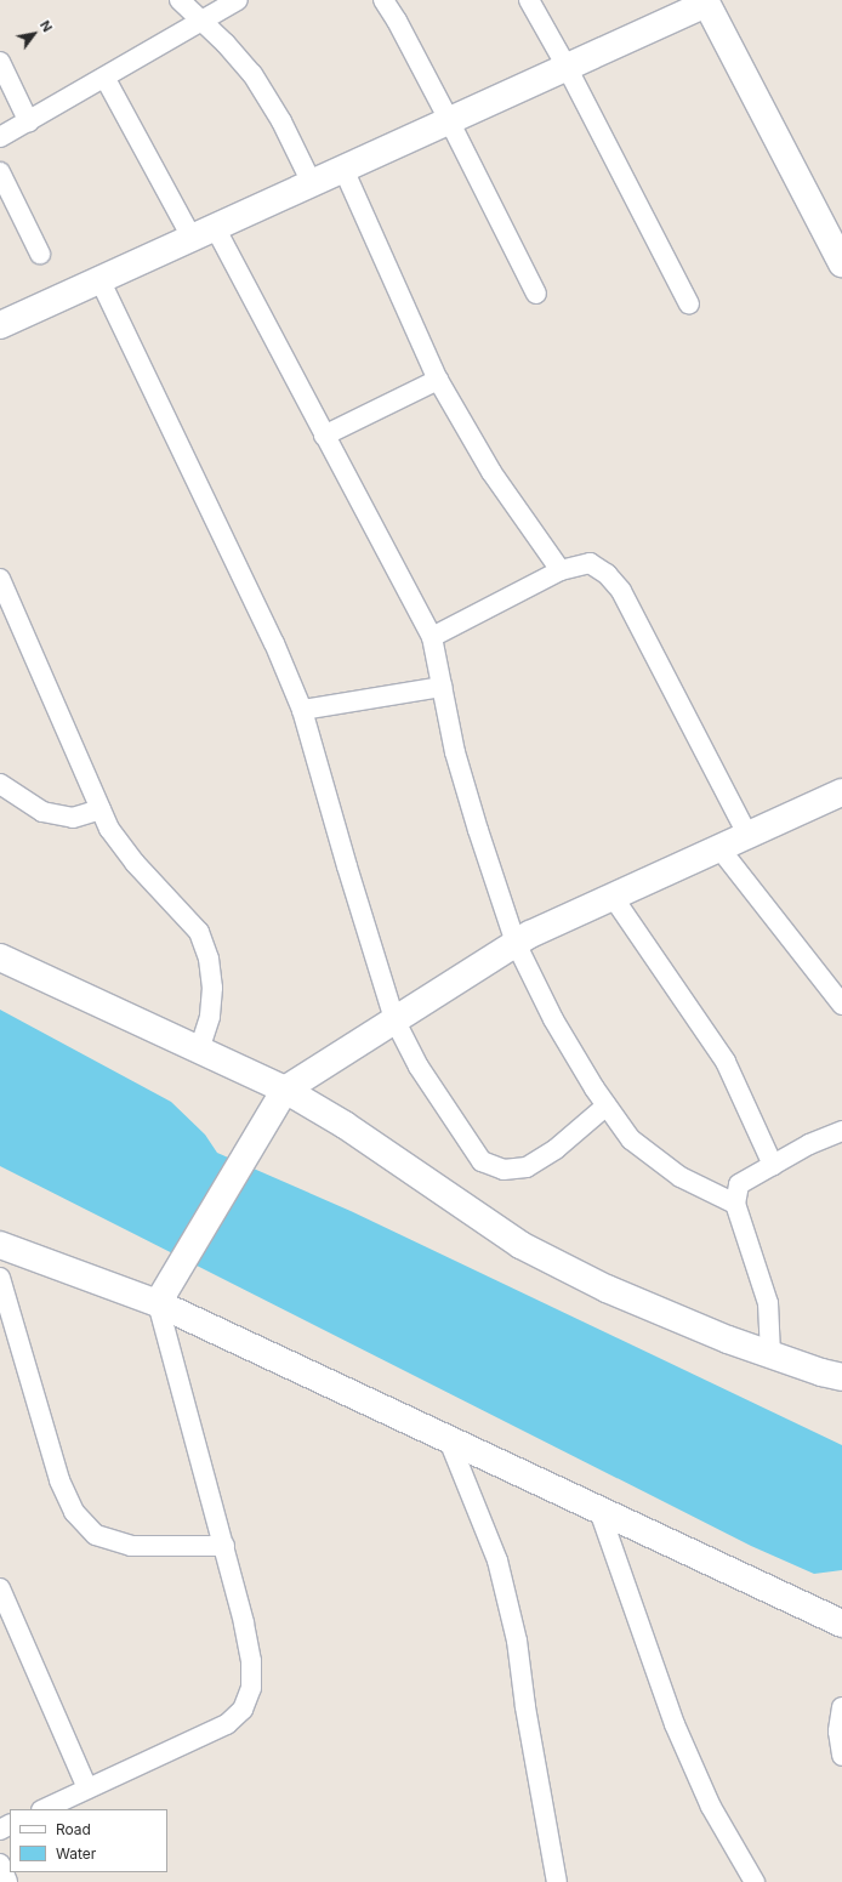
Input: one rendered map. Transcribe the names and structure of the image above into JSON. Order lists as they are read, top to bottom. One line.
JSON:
{"legend":["Road","Water"],"north":"top right"}
